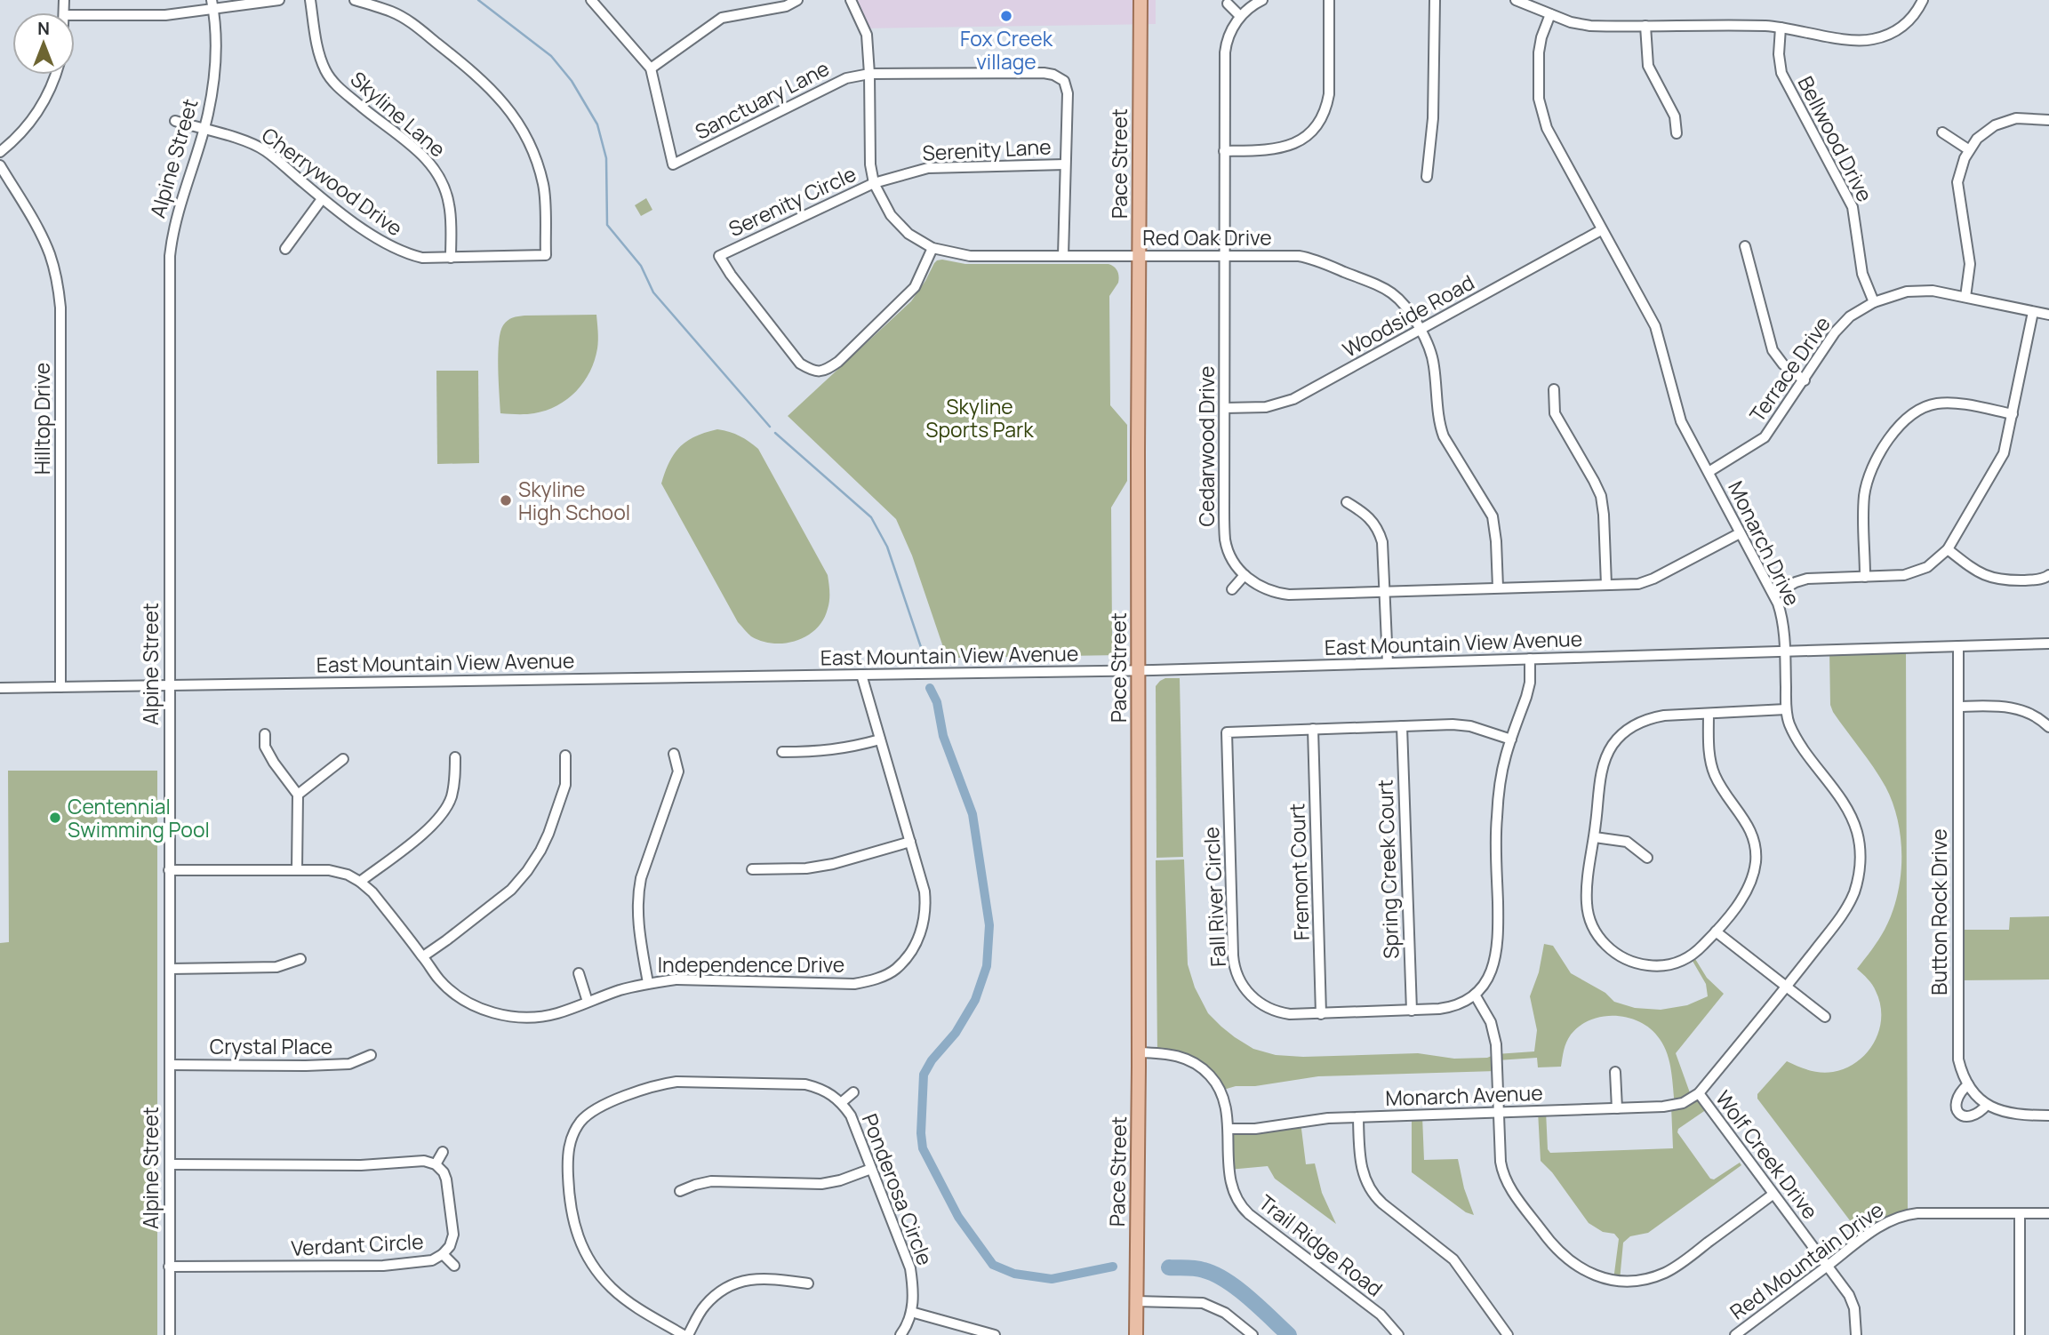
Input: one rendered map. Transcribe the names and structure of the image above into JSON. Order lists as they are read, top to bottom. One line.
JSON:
{"streets":{"main road":["Pace Street"],"street":["Sanctuary Lane","Skyline Lane","Bellwood Drive","Serenity Lane","Alpine Street","Cherrywood Drive","Serenity Circle","Red Oak Drive","Woodside Road","Terrace Drive","Hilltop Drive","Cedarwood Drive","Monarch Drive","East Mountain View Avenue","Spring Creek Court","Fremont Court","Fall River Circle","Button Rock Drive","Independence Drive","Crystal Place","Monarch Avenue","Wolf Creek Drive","Ponderosa Circle","Verdant Circle","Trail Ridge Road","Red Mountain Drive"]},"crossings":[["Sanctuary Lane","Serenity Lane"],["Sanctuary Lane","Red Oak Drive"],["Skyline Lane","Cherrywood Drive"],["Bellwood Drive","Terrace Drive"],["Serenity Lane","Serenity Circle"],["Serenity Lane","Red Oak Drive"],["Alpine Street","Cherrywood Drive"],["Alpine Street","East Mountain View Avenue"],["Alpine Street","Independence Drive"],["Alpine Street","Crystal Place"],["Alpine Street","Verdant Circle"],["Pace Street","Red Oak Drive"],["Pace Street","East Mountain View Avenue"],["Pace Street","Trail Ridge Road"],["Serenity Circle","Red Oak Drive"],["Red Oak Drive","Woodside Road"],["Red Oak Drive","Cedarwood Drive"],["Woodside Road","Cedarwood Drive"],["Woodside Road","Monarch Drive"],["Terrace Drive","Monarch Drive"],["Hilltop Drive","East Mountain View Avenue"],["Cedarwood Drive","Monarch Drive"],["Monarch Drive","East Mountain View Avenue"],["Monarch Drive","Monarch Avenue"],["Monarch Drive","Wolf Creek Drive"],["East Mountain View Avenue","Fall River Circle"],["East Mountain View Avenue","Button Rock Drive"],["East Mountain View Avenue","Independence Drive"],["Spring Creek Court","Fall River Circle"],["Fremont Court","Fall River Circle"],["Monarch Avenue","Wolf Creek Drive"],["Monarch Avenue","Trail Ridge Road"],["Wolf Creek Drive","Red Mountain Drive"]],"parks":["Skyline Sports Park"],"places":["Fox Creek village","Skyline High School","Centennial Swimming Pool"],"north":"top"}
